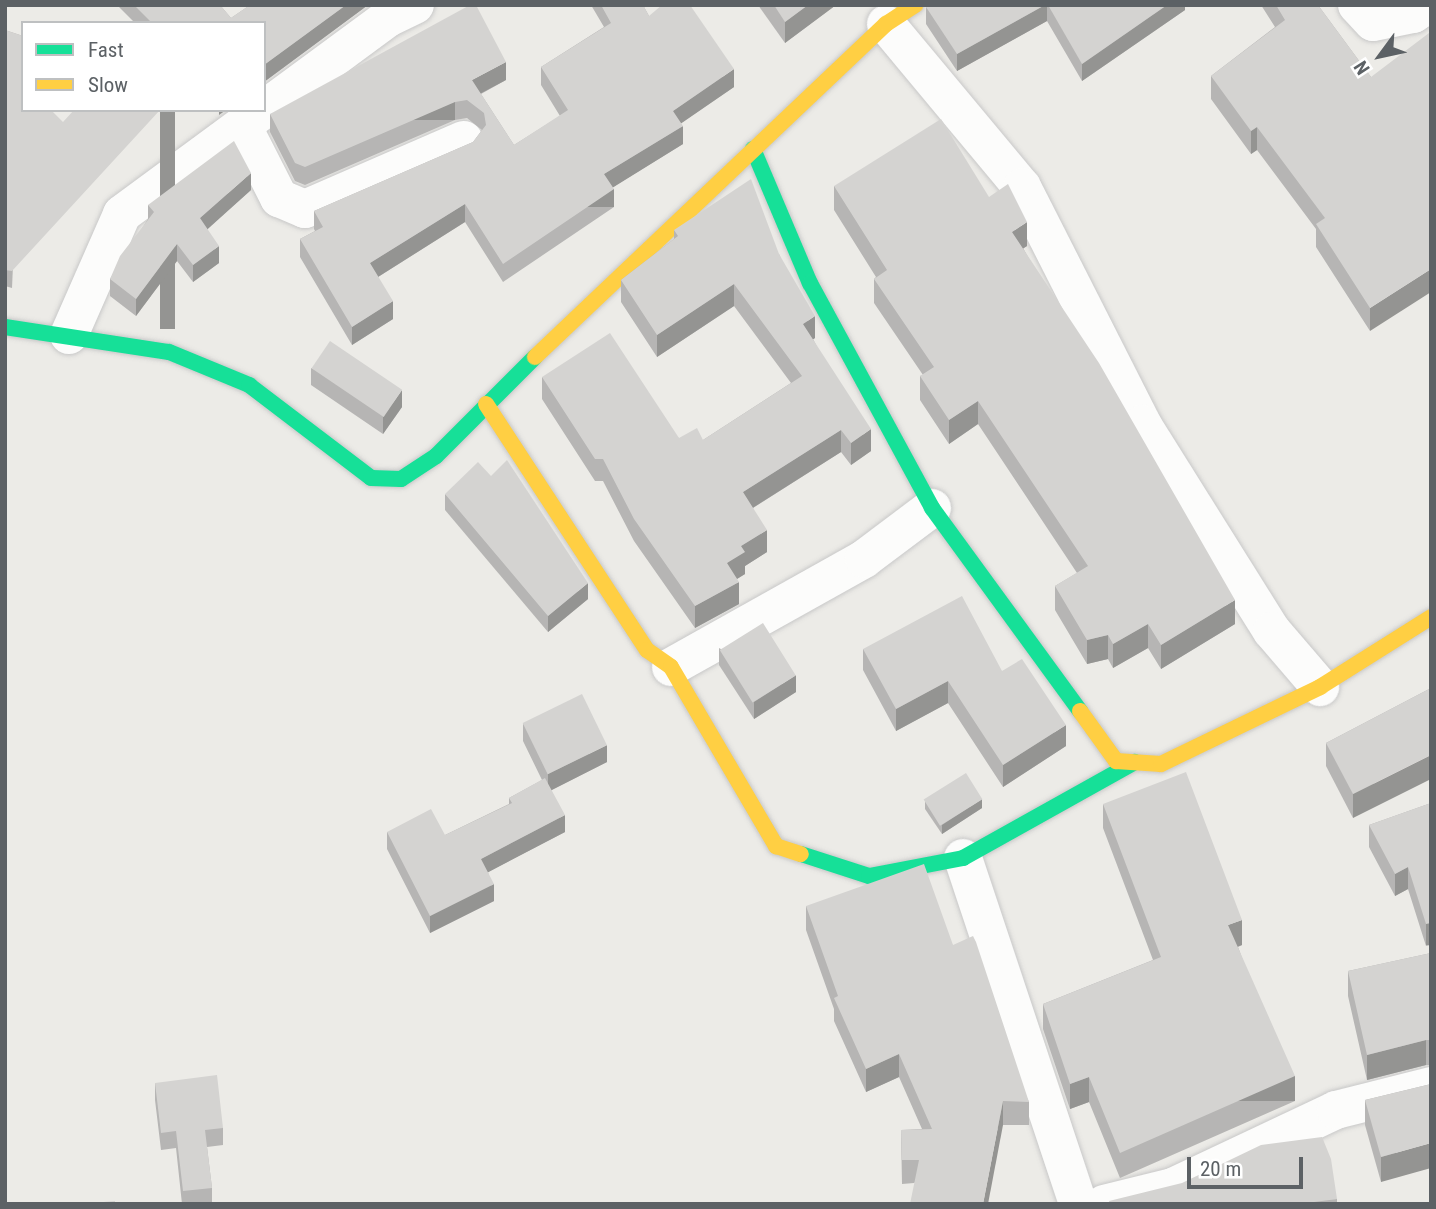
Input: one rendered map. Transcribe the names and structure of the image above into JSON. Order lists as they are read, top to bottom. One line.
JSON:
{"legend":["Fast","Slow"],"scale_bar":"20 m","north":"bottom left"}
